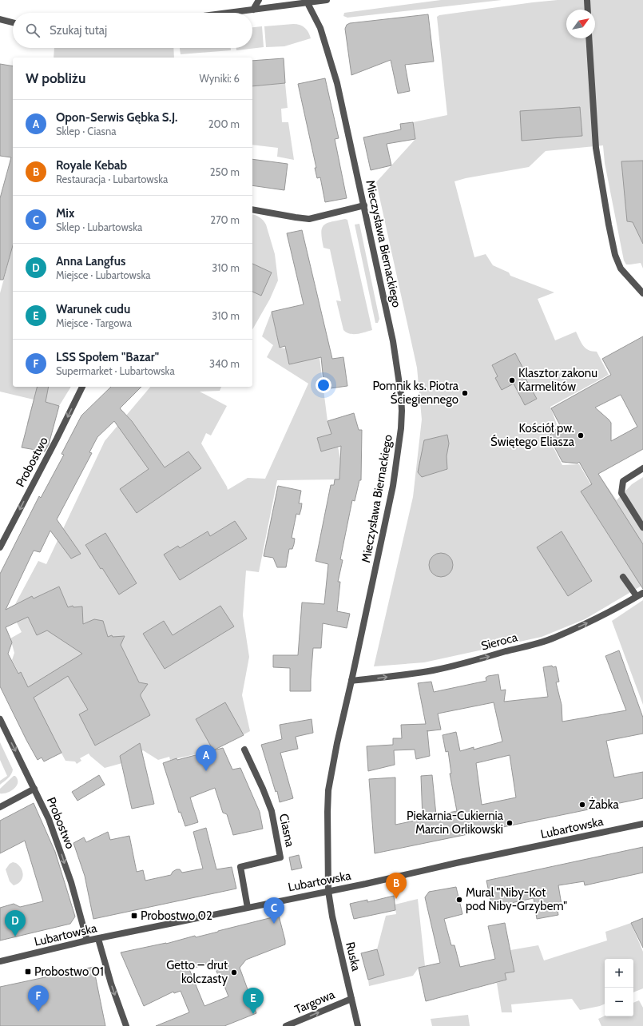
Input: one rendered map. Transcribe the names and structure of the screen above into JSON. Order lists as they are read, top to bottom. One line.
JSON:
{"streets":{"street":["Mieczysława Biernackiego","Probostwo","Sieroca","Lubartowska","Ciasna","Ruska","Targowa"]},"crossings":[["Mieczysława Biernackiego","Sieroca"],["Mieczysława Biernackiego","Lubartowska"],["Mieczysława Biernackiego","Ruska"],["Probostwo","Lubartowska"],["Lubartowska","Ciasna"],["Lubartowska","Ruska"],["Ruska","Targowa"]],"one_way":["Probostwo","Sieroca","Targowa"],"places":{"other":["Klasztor zakonu Karmelitów","Pomnik ks. Piotra Ściegiennego","Kościół pw. Świętego Eliasza","Żabka","Piekarnia-Cukiernia Marcin Orlikowski","Mural \"Niby-Kot pod Niby-Grzybem\"","Getto – drut kolczasty"],"transit":["Probostwo 02","Probostwo 01"]},"north":"top right","page":{"search":"Szukaj tutaj","heading":["W pobliżu","Wyniki: 6"],"list":[{"mark":"A","name":"Opon-Serwis Gębka S.J.","note":"Sklep · Ciasna","value":"200 m"},{"mark":"B","name":"Royale Kebab","note":"Restauracja · Lubartowska","value":"250 m"},{"mark":"C","name":"Mix","note":"Sklep · Lubartowska","value":"270 m"},{"mark":"D","name":"Anna Langfus","note":"Miejsce · Lubartowska","value":"310 m"},{"mark":"E","name":"Warunek cudu","note":"Miejsce · Targowa","value":"310 m"},{"mark":"F","name":"LSS Społem \"Bazar\"","note":"Supermarket · Lubartowska","value":"340 m"}],"pins":["A","B","C","D","F","E"],"map_buttons":["+","−"]}}
